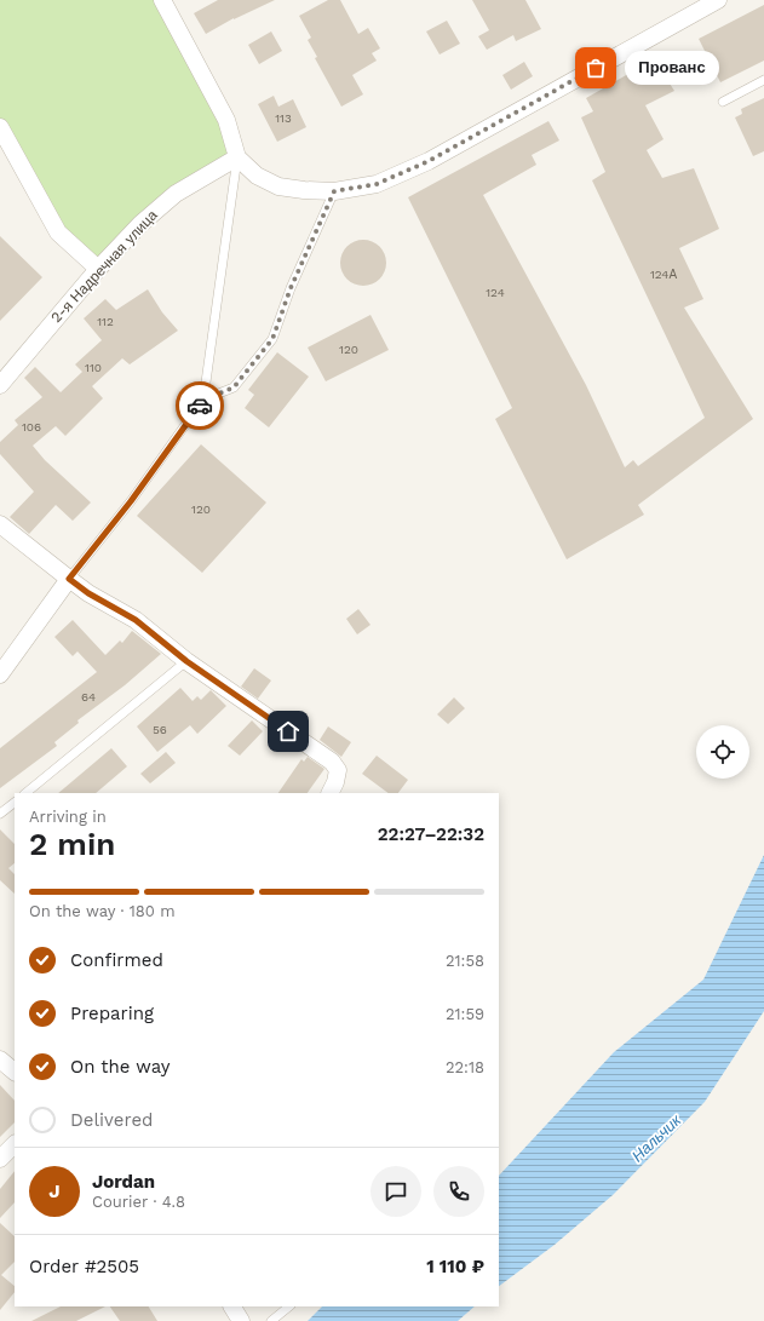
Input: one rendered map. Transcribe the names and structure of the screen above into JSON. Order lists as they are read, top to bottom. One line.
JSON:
{"streets":{"street":["2-я Надречная улица"]},"water":["Нальчик"],"places":["Прованс"],"house_numbers":["113","124А","124","112","120","110","106","120","64","56"],"page":{"bubble":"Прованс","heading":["2 min","Arriving in","22:27–22:32"],"panel":["Jordan","Courier · 4.8","Order #2505","1 110 ₽"],"bar":"On the way · 180 m","list":[["Confirmed","21:58"],["Preparing","21:59"],["On the way","22:18"],"Delivered"],"round":"J"}}
